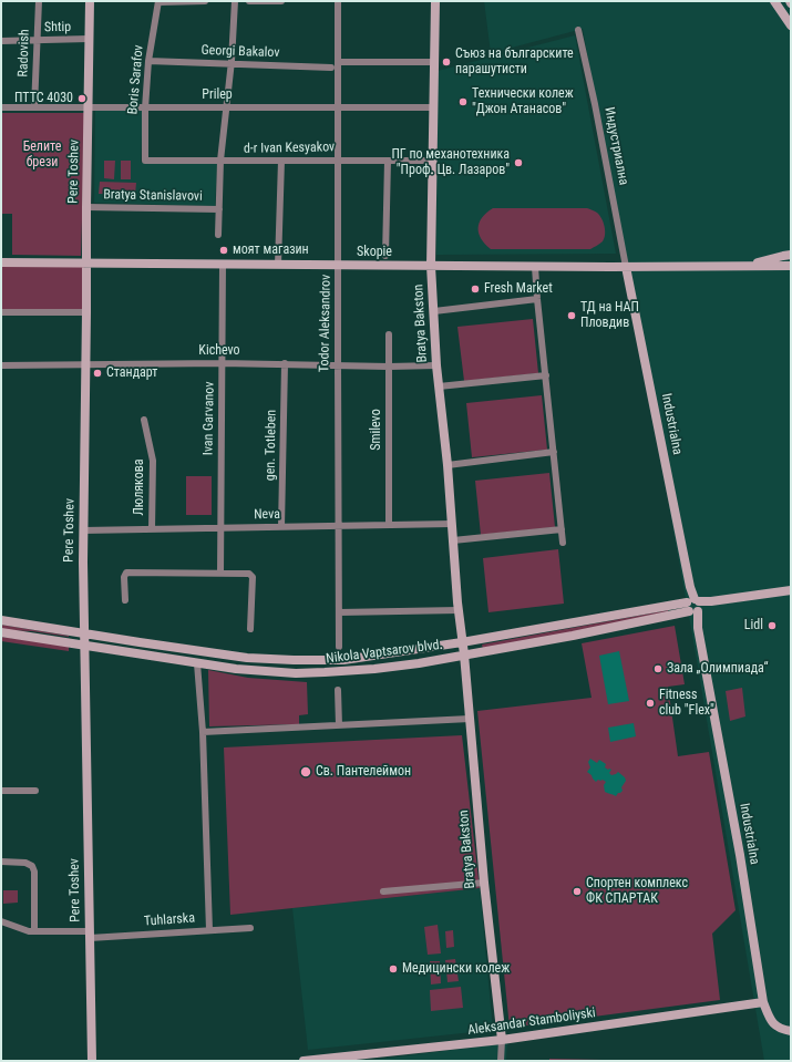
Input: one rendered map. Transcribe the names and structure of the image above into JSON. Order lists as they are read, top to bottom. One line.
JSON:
{"streets":{"street":["Shtip","Georgi Bakalov","Radovish","Boris Sarafov","Prilep","Индустриална","d-r Ivan Kesyakov","Pere Toshev","Bratya Stanislavovi","Skopie","Todor Aleksandrov","Bratya Bakston","Kichevo","Ivan Garvanov","Industrialna","Smilevo","gen. Totleben","Люлякова","Neva","Nikola Vaptsarov blvd.","Tuhlarska","Aleksandar Stamboliyski"]},"crossings":[["Shtip","Radovish"],["Shtip","Pere Toshev"],["Georgi Bakalov","Boris Sarafov"],["Radovish","Prilep"],["Boris Sarafov","Prilep"],["Boris Sarafov","d-r Ivan Kesyakov"],["Prilep","Pere Toshev"],["Prilep","Todor Aleksandrov"],["Prilep","Bratya Bakston"],["Индустриална","Skopie"],["Индустриална","Industrialna"],["d-r Ivan Kesyakov","Todor Aleksandrov"],["d-r Ivan Kesyakov","Bratya Bakston"],["Pere Toshev","Bratya Stanislavovi"],["Pere Toshev","Skopie"],["Pere Toshev","Kichevo"],["Pere Toshev","Neva"],["Pere Toshev","Nikola Vaptsarov blvd."],["Pere Toshev","Tuhlarska"],["Skopie","Todor Aleksandrov"],["Skopie","Bratya Bakston"],["Skopie","Ivan Garvanov"],["Skopie","Industrialna"],["Todor Aleksandrov","Kichevo"],["Todor Aleksandrov","Neva"],["Bratya Bakston","Kichevo"],["Bratya Bakston","Neva"],["Bratya Bakston","Nikola Vaptsarov blvd."],["Bratya Bakston","Aleksandar Stamboliyski"],["Kichevo","Ivan Garvanov"],["Kichevo","Smilevo"],["Kichevo","gen. Totleben"],["Ivan Garvanov","Neva"],["Industrialna","Nikola Vaptsarov blvd."],["Industrialna","Aleksandar Stamboliyski"],["Smilevo","Neva"],["gen. Totleben","Neva"],["Люлякова","Neva"]],"parks":["Белите брези"],"places":["Съюз на българските парашутисти","ПТТС 4030","Технически колеж \"Джон Атанасов\"","ПГ по механотехника \"Проф. Цв. Лазаров\"","моят магазин","Fresh Market","ТД на НАП Пловдив","Стандарт","Lidl","Зала „Олимпиада“","Fitness club \"Flex\"","Св. Пантелеймон","Спортен комплекс ФК СПАРТАК","Медицински колеж"]}
